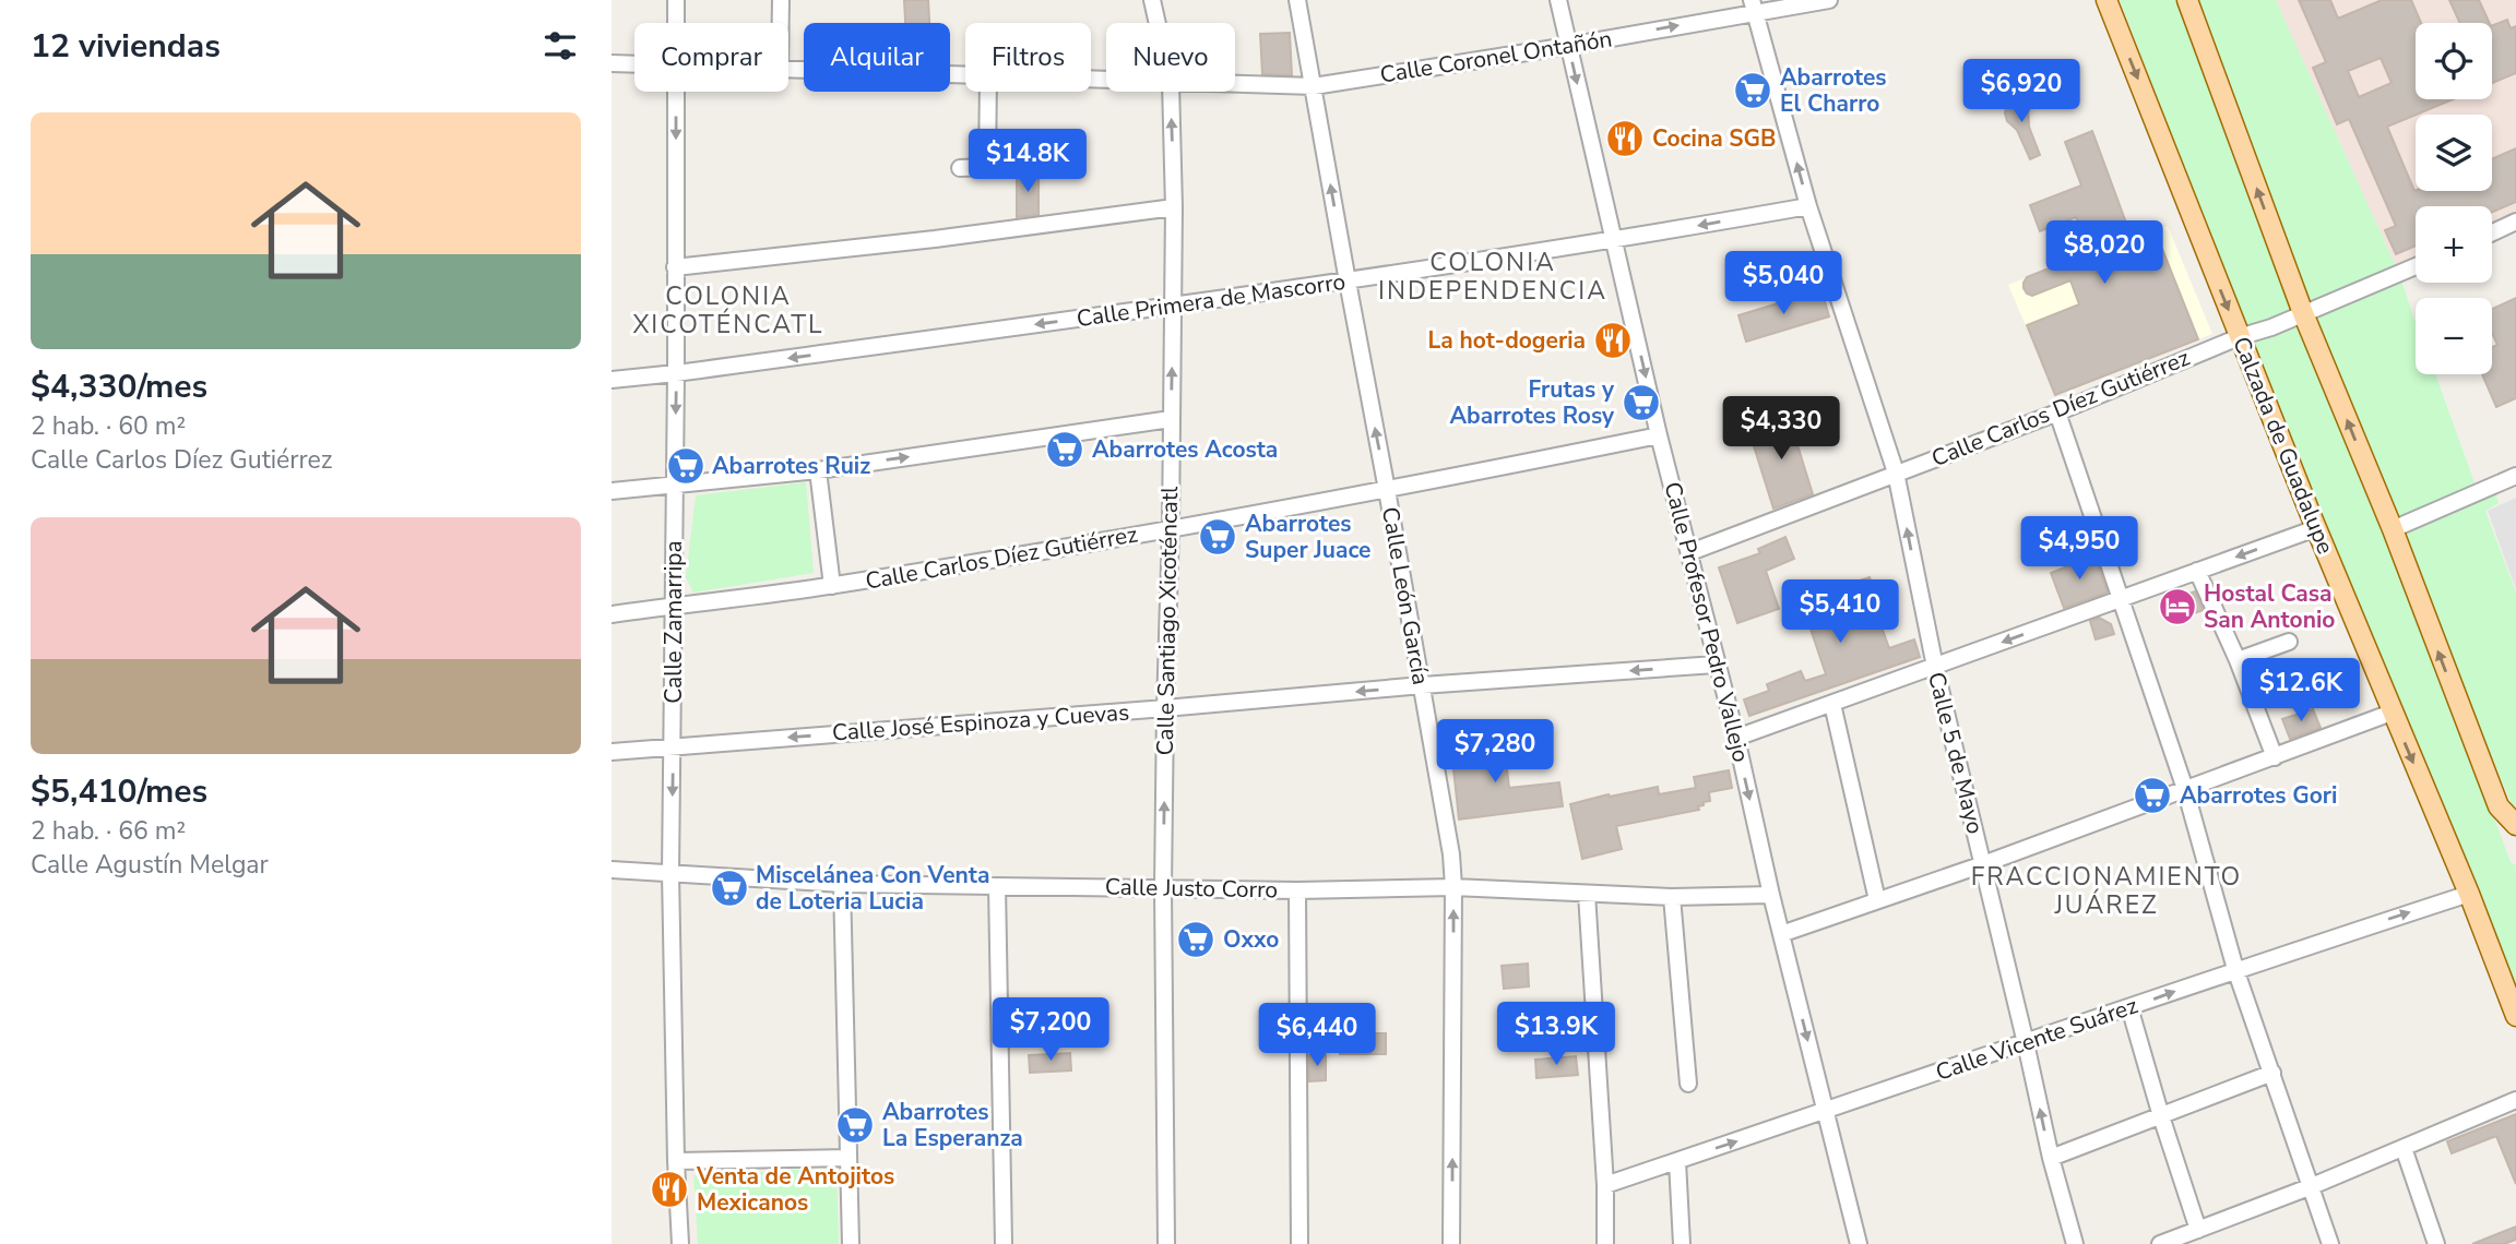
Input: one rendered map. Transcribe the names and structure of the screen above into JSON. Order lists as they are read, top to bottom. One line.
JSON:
{"streets":{"main road":["Calzada de Guadalupe"],"street":["Calle Coronel Ontañón","Calle Primera de Mascorro","Calle Carlos Díez Gutiérrez","Calle León García","Calle Santiago Xicoténcatl","Calle Zamarripa","Calle Profesor Pedro Vallejo","Calle José Espinoza y Cuevas","Calle 5 de Mayo","Calle Justo Corro","Calle Vicente Suárez"]},"crossings":[["Calle Coronel Ontañón","Calle León García"],["Calle Coronel Ontañón","Calle Profesor Pedro Vallejo"],["Calle Coronel Ontañón","Calle 5 de Mayo"],["Calle Primera de Mascorro","Calle León García"],["Calle Primera de Mascorro","Calle Santiago Xicoténcatl"],["Calle Primera de Mascorro","Calle Zamarripa"],["Calle Primera de Mascorro","Calle Profesor Pedro Vallejo"],["Calle Primera de Mascorro","Calle 5 de Mayo"],["Calle Carlos Díez Gutiérrez","Calzada de Guadalupe"],["Calle Carlos Díez Gutiérrez","Calle León García"],["Calle Carlos Díez Gutiérrez","Calle Santiago Xicoténcatl"],["Calle Carlos Díez Gutiérrez","Calle Zamarripa"],["Calle Carlos Díez Gutiérrez","Calle Profesor Pedro Vallejo"],["Calle Carlos Díez Gutiérrez","Calle 5 de Mayo"],["Calzada de Guadalupe","Calle Vicente Suárez"],["Calle León García","Calle José Espinoza y Cuevas"],["Calle León García","Calle Justo Corro"],["Calle Santiago Xicoténcatl","Calle José Espinoza y Cuevas"],["Calle Santiago Xicoténcatl","Calle Justo Corro"],["Calle Zamarripa","Calle José Espinoza y Cuevas"],["Calle Zamarripa","Calle Justo Corro"],["Calle Profesor Pedro Vallejo","Calle José Espinoza y Cuevas"],["Calle Profesor Pedro Vallejo","Calle Justo Corro"],["Calle Profesor Pedro Vallejo","Calle Vicente Suárez"],["Calle 5 de Mayo","Calle Vicente Suárez"]],"one_way":["Calle León García","Calle Zamarripa","Calle José Espinoza y Cuevas","Calle 5 de Mayo","Calle Vicente Suárez"],"districts":["COLONIA INDEPENDENCIA","COLONIA XICOTÉNCATL","FRACCIONAMIENTO JUÁREZ"],"places":{"supermarket":["Abarrotes El Charro","Frutas y Abarrotes Rosy","Abarrotes Acosta","Abarrotes Ruiz","Abarrotes Super Juace","Abarrotes Gori","Miscelánea Con Venta de Loteria Lucia","Oxxo","Abarrotes La Esperanza"],"restaurant":["Cocina SGB","La hot-dogeria","Venta de Antojitos Mexicanos"],"hotel":["Hostal Casa San Antonio"]},"page":{"heading":"12 viviendas","map_buttons":["+","−"],"chip":["Comprar","Alquilar","Filtros","Nuevo"],"price":["$6,920","$14.8K","$8,020","$5,040","$4,330","$4,950","$5,410","$12.6K","$7,280","$7,200","$13.9K","$6,440"],"list":[{"name":"$4,330/mes","note":"2 hab. · 60 m² · Calle Carlos Díez Gutiérrez"},{"name":"$5,410/mes","note":"2 hab. · 66 m² · Calle Agustín Melgar"}]}}
